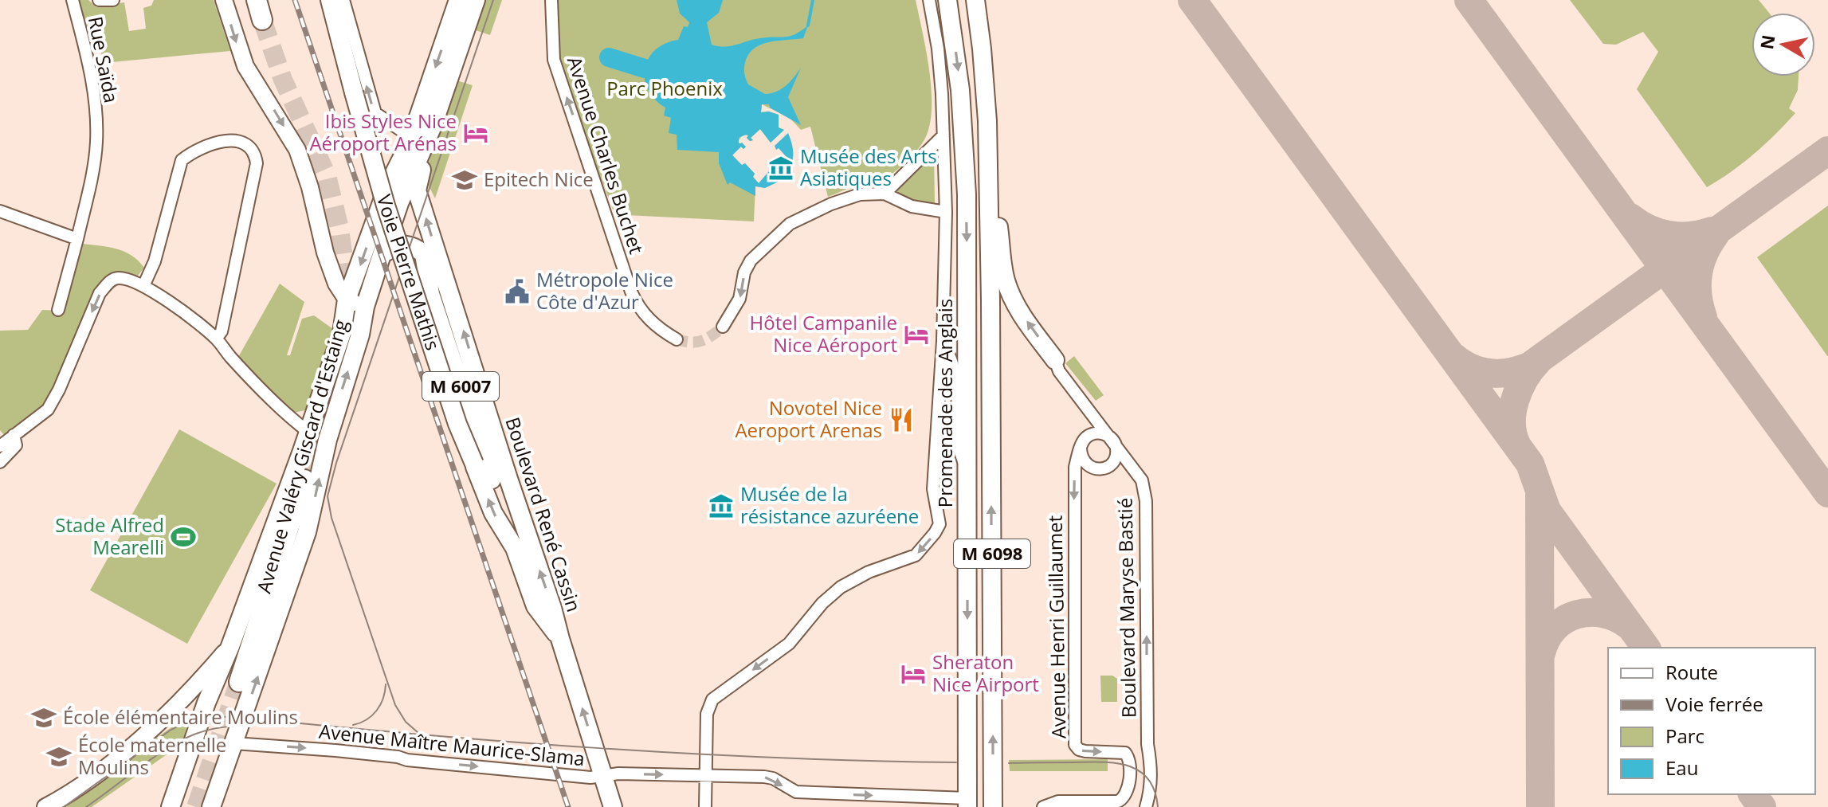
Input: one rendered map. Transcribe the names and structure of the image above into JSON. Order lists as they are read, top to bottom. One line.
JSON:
{"streets":{"main road":["Voie Pierre Mathis","M 6007","Promenade des Anglais","Avenue Valéry Giscard d'Estaing","Boulevard René Cassin","M 6098"],"street":["Rue Saïda","Avenue Charles Buchet","Boulevard Maryse Bastié","Avenue Henri Guillaumet","Avenue Maître Maurice-Slama"]},"crossings":[["Voie Pierre Mathis","Boulevard René Cassin"],["Promenade des Anglais","Avenue Maître Maurice-Slama"],["Avenue Valéry Giscard d'Estaing","Boulevard René Cassin"],["Avenue Valéry Giscard d'Estaing","Avenue Maître Maurice-Slama"],["Boulevard René Cassin","Avenue Maître Maurice-Slama"],["Boulevard Maryse Bastié","Avenue Henri Guillaumet"]],"one_way":["Avenue Charles Buchet","Boulevard René Cassin","Boulevard Maryse Bastié","Avenue Maître Maurice-Slama"],"parks":["Parc Phoenix"],"places":{"hotel":["Ibis Styles Nice Aéroport Arénas","Hôtel Campanile Nice Aéroport","Sheraton Nice Airport"],"museum":["Musée des Arts Asiatiques","Musée de la résistance azuréene"],"school or university":["Epitech Nice","École élémentaire Moulins","École maternelle Moulins"],"public building":["Métropole Nice Côte d'Azur"],"restaurant":["Novotel Nice Aeroport Arenas"],"sports":["Stade Alfred Mearelli"]},"legend":["Route","Voie ferrée","Parc","Eau"],"north":"left"}
